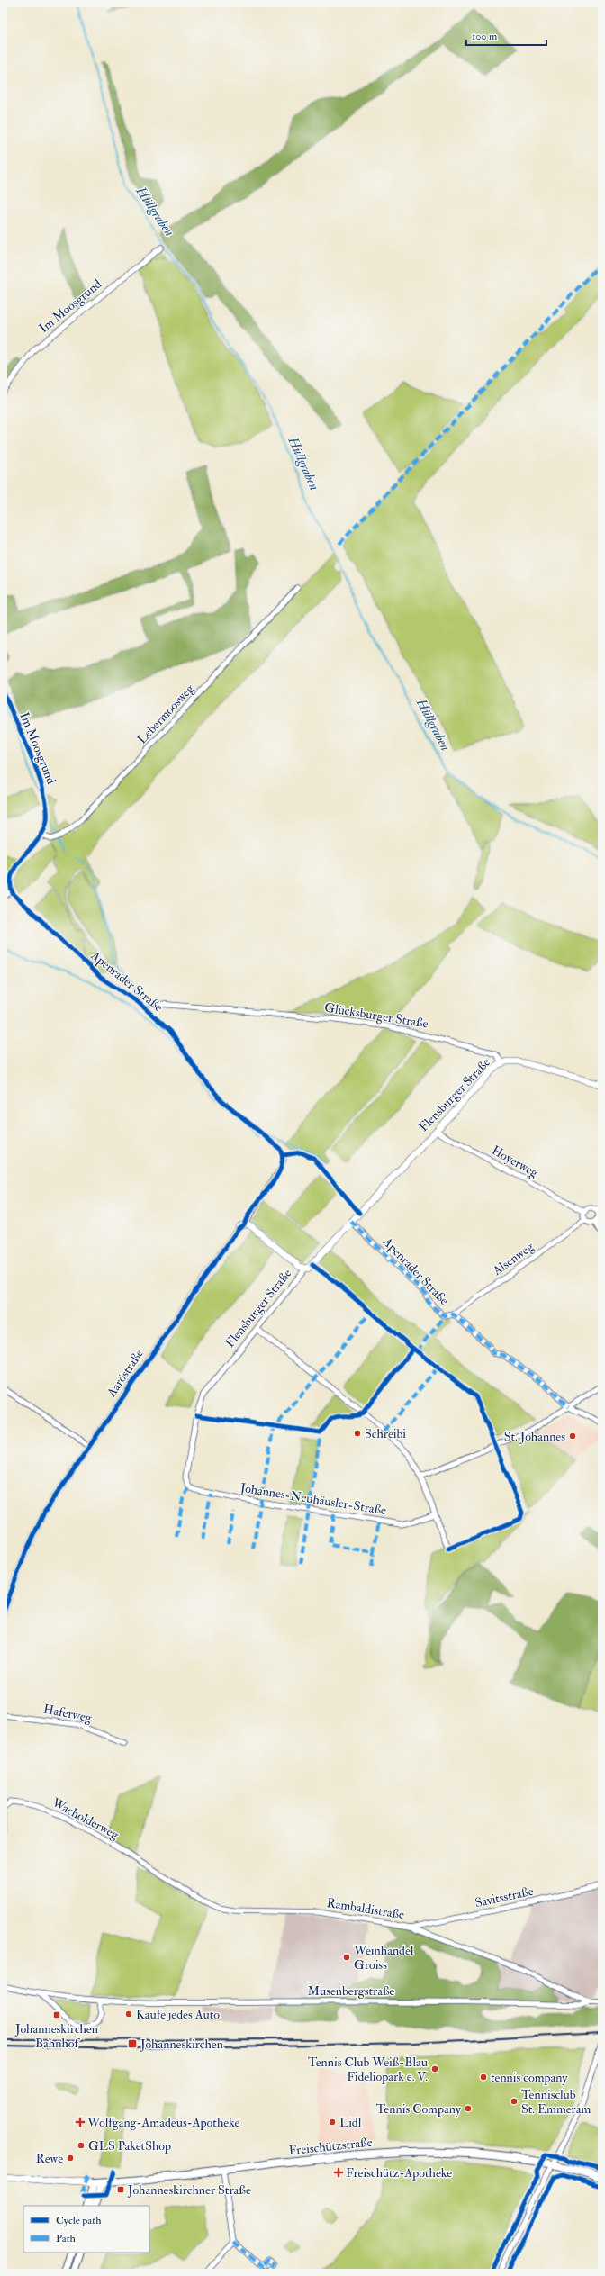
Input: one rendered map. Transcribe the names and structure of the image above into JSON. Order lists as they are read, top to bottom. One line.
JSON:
{"streets":{"main road":["Freischützstraße"],"street":["Im Moosgrund","Lebermoosweg","Apenrader Straße","Glücksburger Straße","Flensburger Straße","Hoyerweg","Alsenweg","Aaröstraße","Johannes-Neuhäusler-Straße","Haferweg","Wacholderweg","Savitsstraße","Rambaldistraße","Musenbergstraße"]},"crossings":[["Im Moosgrund","Lebermoosweg"],["Im Moosgrund","Apenrader Straße"],["Apenrader Straße","Glücksburger Straße"],["Apenrader Straße","Flensburger Straße"],["Apenrader Straße","Alsenweg"],["Apenrader Straße","Aaröstraße"],["Glücksburger Straße","Flensburger Straße"],["Flensburger Straße","Hoyerweg"],["Flensburger Straße","Johannes-Neuhäusler-Straße"],["Hoyerweg","Alsenweg"],["Wacholderweg","Rambaldistraße"],["Savitsstraße","Rambaldistraße"],["Rambaldistraße","Musenbergstraße"]],"water":["Hüllgraben"],"places":{"other":["Schreibi","St. Johannes","Weinhandel Groiss","Kaufe jedes Auto","Tennis Club Weiß-Blau Fideliopark e. V.","tennis company","Tennisclub St. Emmeram","Tennis Company","Lidl","GLS PaketShop","Rewe"],"transit":["Johanneskirchen Bahnhof","Johanneskirchen","Johanneskirchner Straße"],"health":["Wolfgang-Amadeus-Apotheke","Freischütz-Apotheke"]},"legend":["Cycle path","Path"],"scale_bar":"100 m"}
